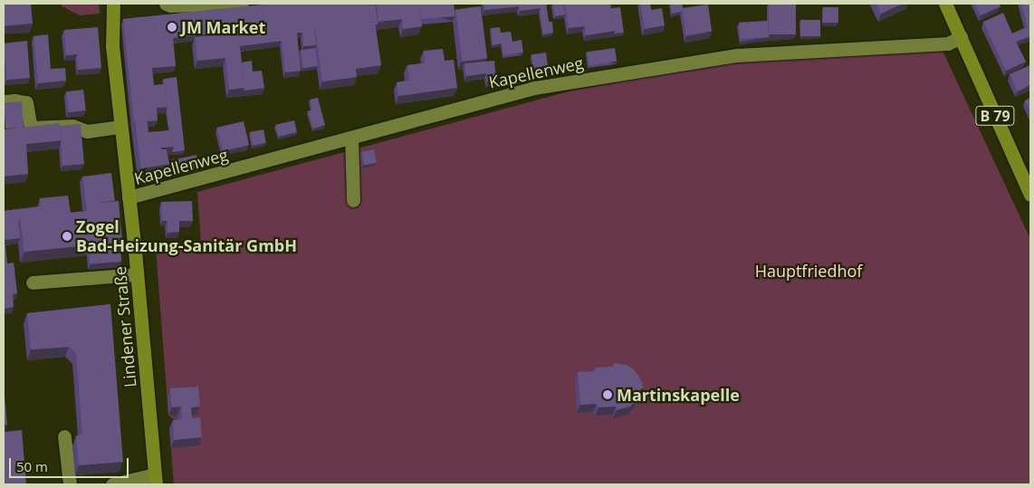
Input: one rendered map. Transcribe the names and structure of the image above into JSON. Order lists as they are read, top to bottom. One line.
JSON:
{"streets":{"main road":["B 79","Lindener Straße"],"street":["Kapellenweg"]},"crossings":[["Kapellenweg","B 79"],["Kapellenweg","Lindener Straße"]],"parks":["Hauptfriedhof"],"places":["JM Market","Zogel Bad-Heizung-Sanitär GmbH","Martinskapelle"],"scale_bar":"50 m"}
